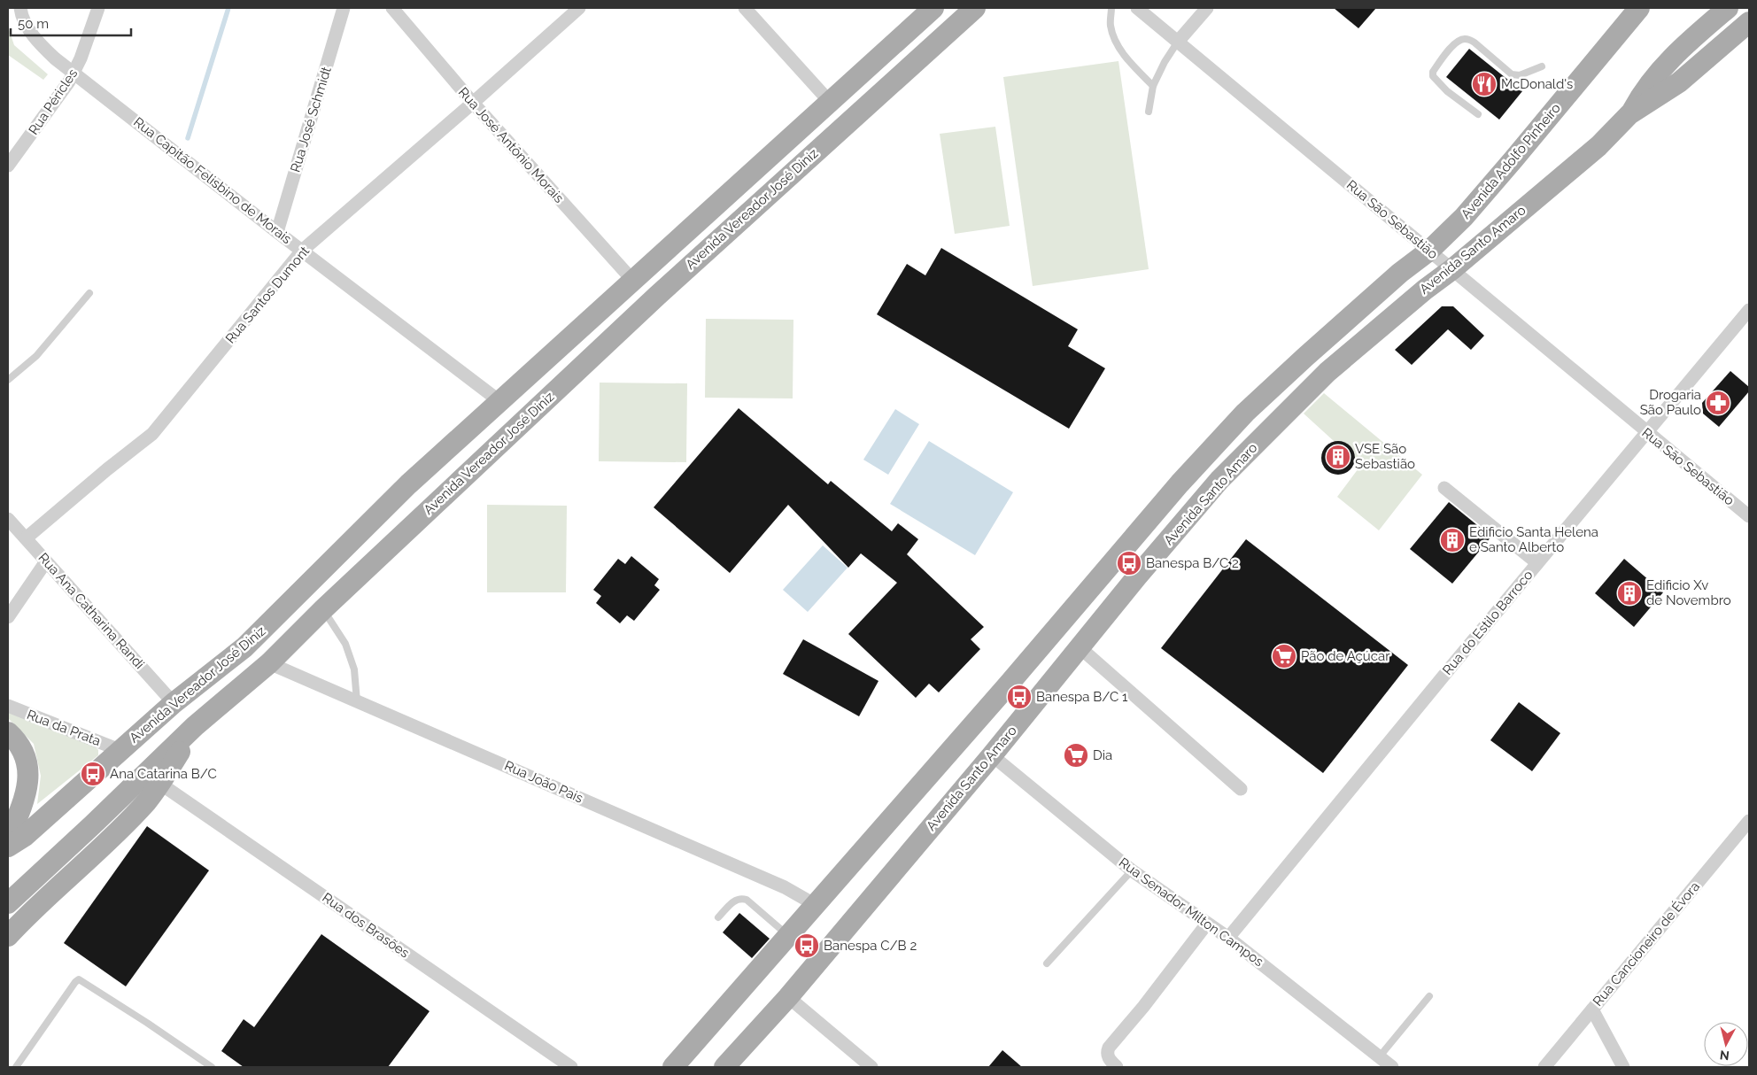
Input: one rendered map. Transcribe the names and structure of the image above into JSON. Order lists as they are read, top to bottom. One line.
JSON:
{"streets":{"main road":["Avenida Adolfo Pinheiro","Avenida Vereador José Diniz","Avenida Santo Amaro"],"street":["Rua Péricles","Rua José Schmidt","Rua José Antônio Morais","Rua Capitão Felisbino de Morais","Rua São Sebastião","Rua Santos Dumont","Rua Ana Catharina Randi","Rua do Estilo Barroco","Rua da Prata","Rua João Pais","Rua Senador Milton Campos","Rua dos Brasões","Rua Cancioneiro de Évora"]},"crossings":[["Rua Péricles","Rua Capitão Felisbino de Morais"],["Rua José Schmidt","Rua Capitão Felisbino de Morais"],["Rua José Antônio Morais","Avenida Vereador José Diniz"],["Rua José Antônio Morais","Rua Santos Dumont"],["Avenida Adolfo Pinheiro","Rua São Sebastião"],["Avenida Adolfo Pinheiro","Avenida Santo Amaro"],["Rua Capitão Felisbino de Morais","Avenida Vereador José Diniz"],["Rua Capitão Felisbino de Morais","Rua Santos Dumont"],["Avenida Vereador José Diniz","Rua Ana Catharina Randi"],["Avenida Vereador José Diniz","Rua da Prata"],["Avenida Vereador José Diniz","Rua João Pais"],["Rua São Sebastião","Avenida Santo Amaro"],["Rua São Sebastião","Rua do Estilo Barroco"],["Avenida Santo Amaro","Rua João Pais"],["Avenida Santo Amaro","Rua Senador Milton Campos"],["Rua Santos Dumont","Rua Ana Catharina Randi"],["Rua do Estilo Barroco","Rua Senador Milton Campos"]],"places":{"restaurant":["McDonald's"],"pharmacy":["Drogaria São Paulo"],"building":["VSE São Sebastião","Edificio Santa Helena e Santo Alberto","Edificio Xv de Novembro"],"bus stop":["Banespa B/C 2","Banespa B/C 1","Ana Catarina B/C","Banespa C/B 2"],"supermarket":["Pão de Açúcar","Dia"]},"scale_bar":"50 m","north":"bottom"}
